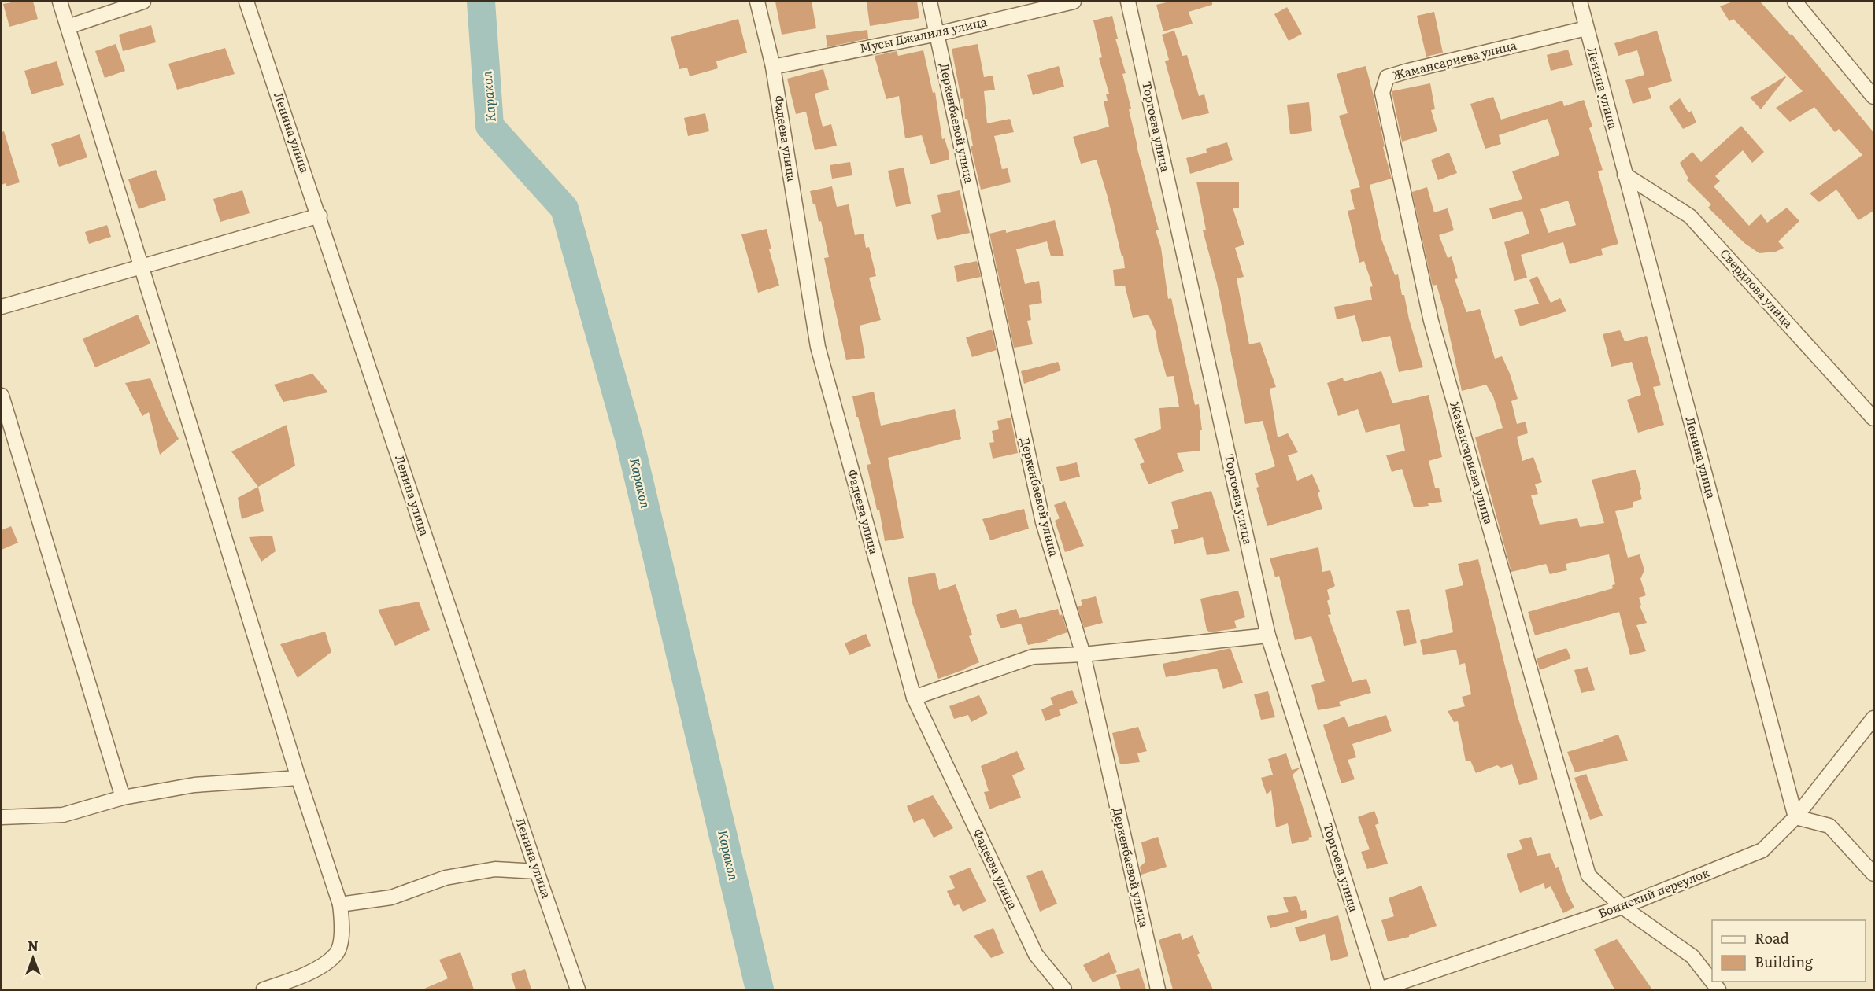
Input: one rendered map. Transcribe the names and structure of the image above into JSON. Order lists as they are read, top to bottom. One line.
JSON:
{"streets":{"street":["Мусы Джалиля улица","Жамансариева улица","Ленина улица","Деркенбаевой улица","Торгоева улица","Фадеева улица","Свердлова улица","Боинский переулок"]},"crossings":[["Мусы Джалиля улица","Деркенбаевой улица"],["Мусы Джалиля улица","Фадеева улица"],["Жамансариева улица","Ленина улица"],["Жамансариева улица","Боинский переулок"],["Ленина улица","Свердлова улица"],["Ленина улица","Боинский переулок"],["Торгоева улица","Боинский переулок"]],"water":["Каракол"],"legend":["Road","Building"],"north":"top"}
